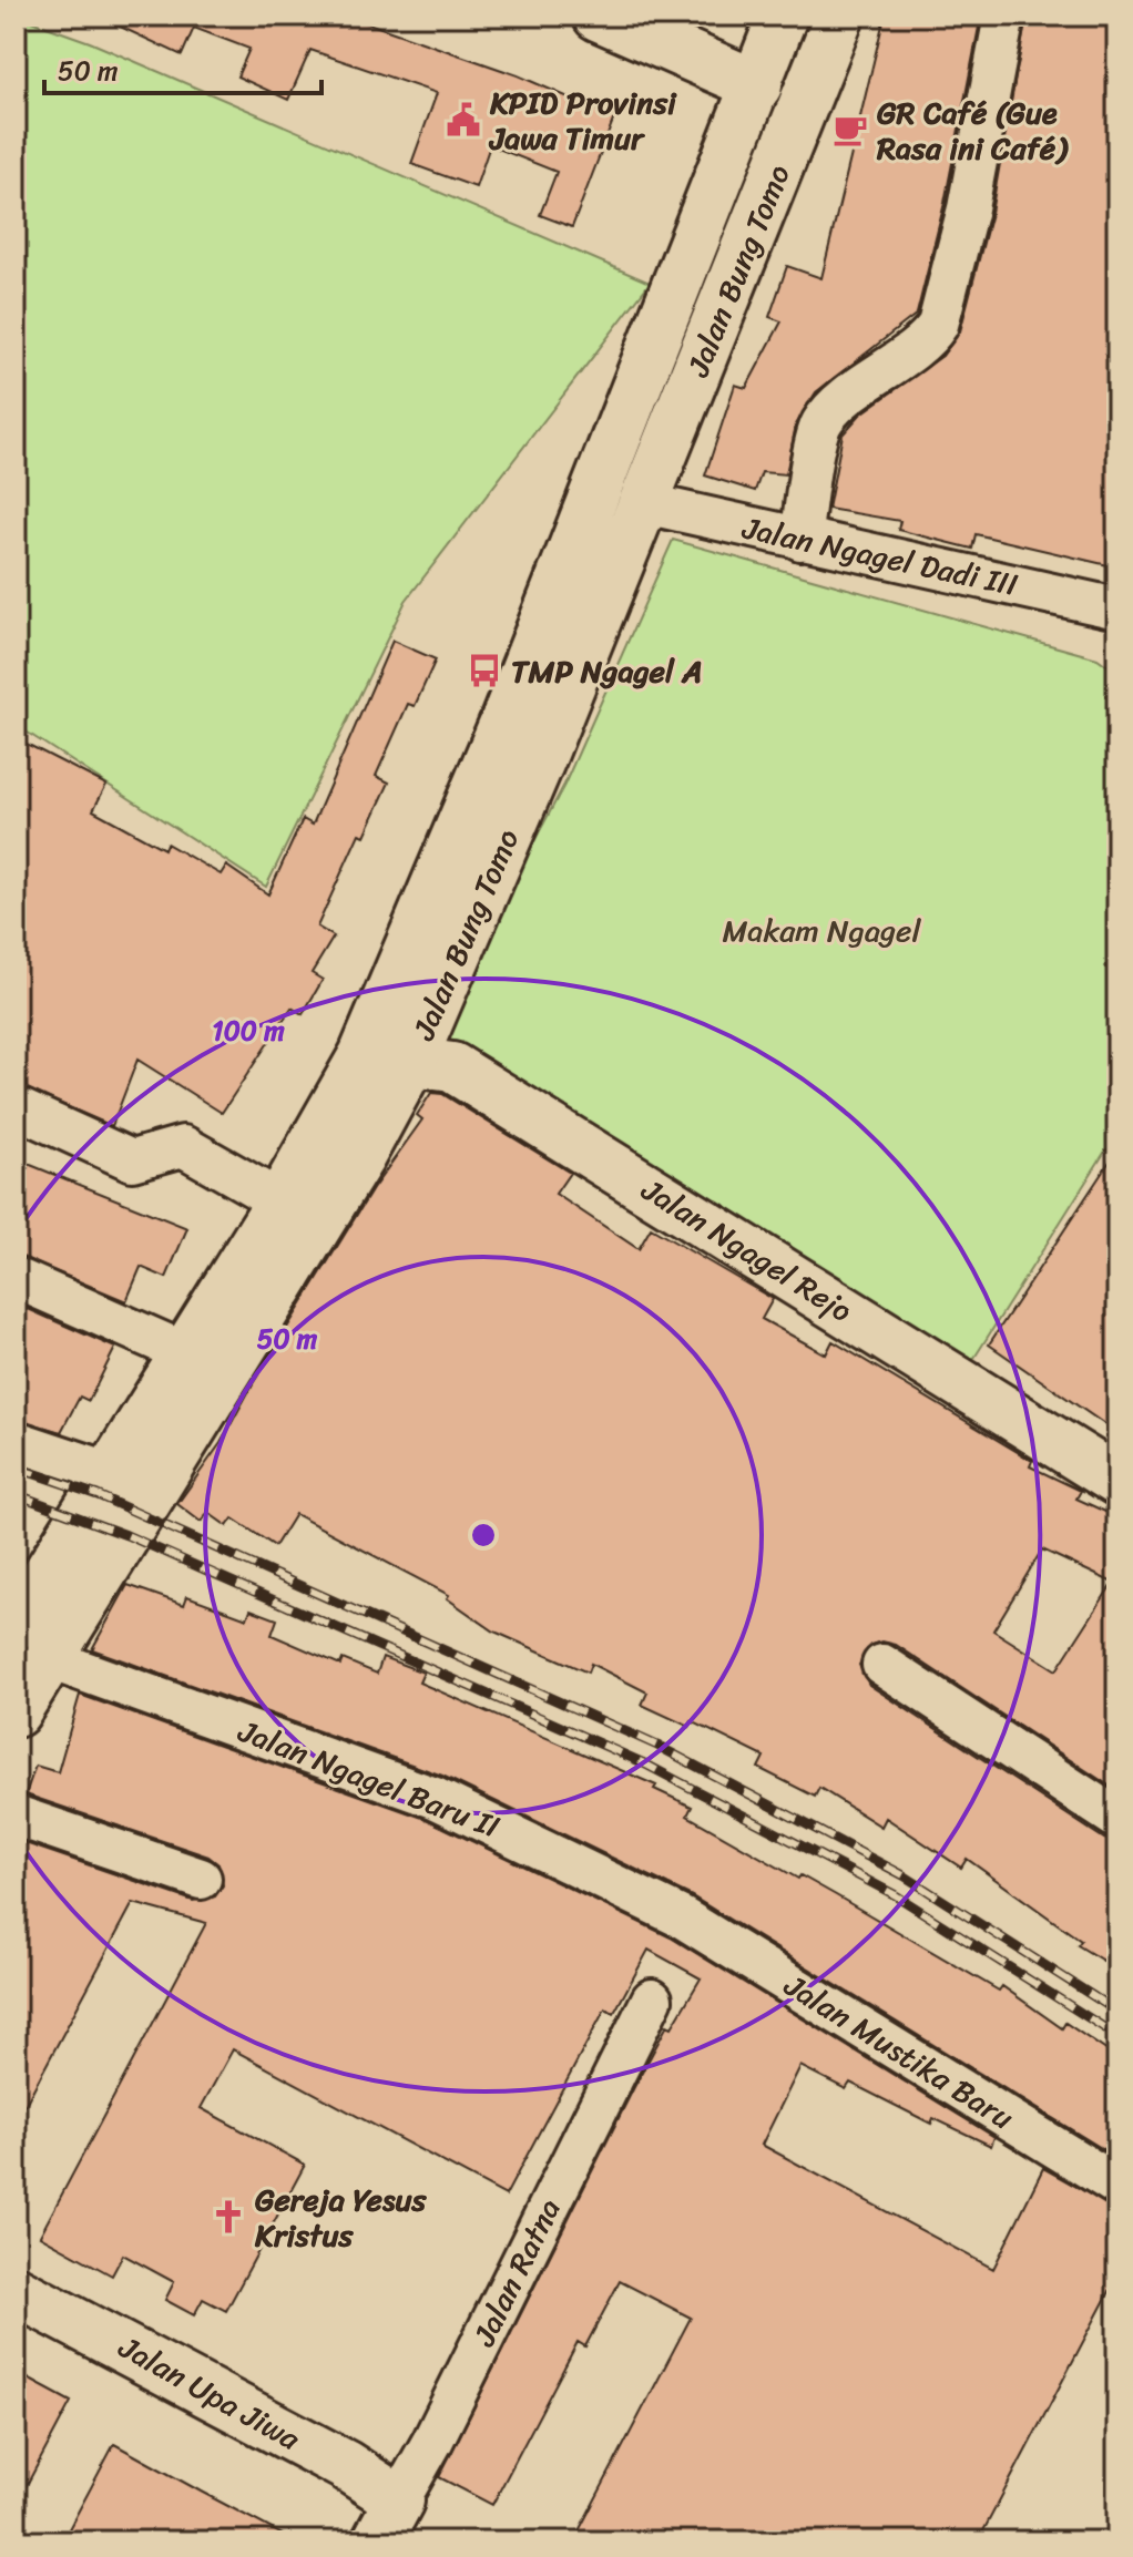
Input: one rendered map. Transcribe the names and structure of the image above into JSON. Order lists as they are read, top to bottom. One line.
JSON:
{"streets":{"main road":["Jalan Bung Tomo","Jalan Ngagel Rejo","Jalan Upa Jiwa"],"street":["Jalan Ngagel Dadi III","Jalan Ngagel Baru II","Jalan Mustika Baru","Jalan Ratna"]},"crossings":[["Jalan Bung Tomo","Jalan Ngagel Dadi III"],["Jalan Bung Tomo","Jalan Ngagel Rejo"],["Jalan Bung Tomo","Jalan Ngagel Baru II"],["Jalan Ngagel Baru II","Jalan Mustika Baru"],["Jalan Ratna","Jalan Upa Jiwa"]],"parks":["Makam Ngagel"],"places":{"public building":["KPID Provinsi Jawa Timur"],"cafe":["GR Café (Gue Rasa ini Café)"],"bus stop":["TMP Ngagel A"],"church":["Gereja Yesus Kristus"]},"scale_bar":"50 m","rings":["100 m","50 m"]}
